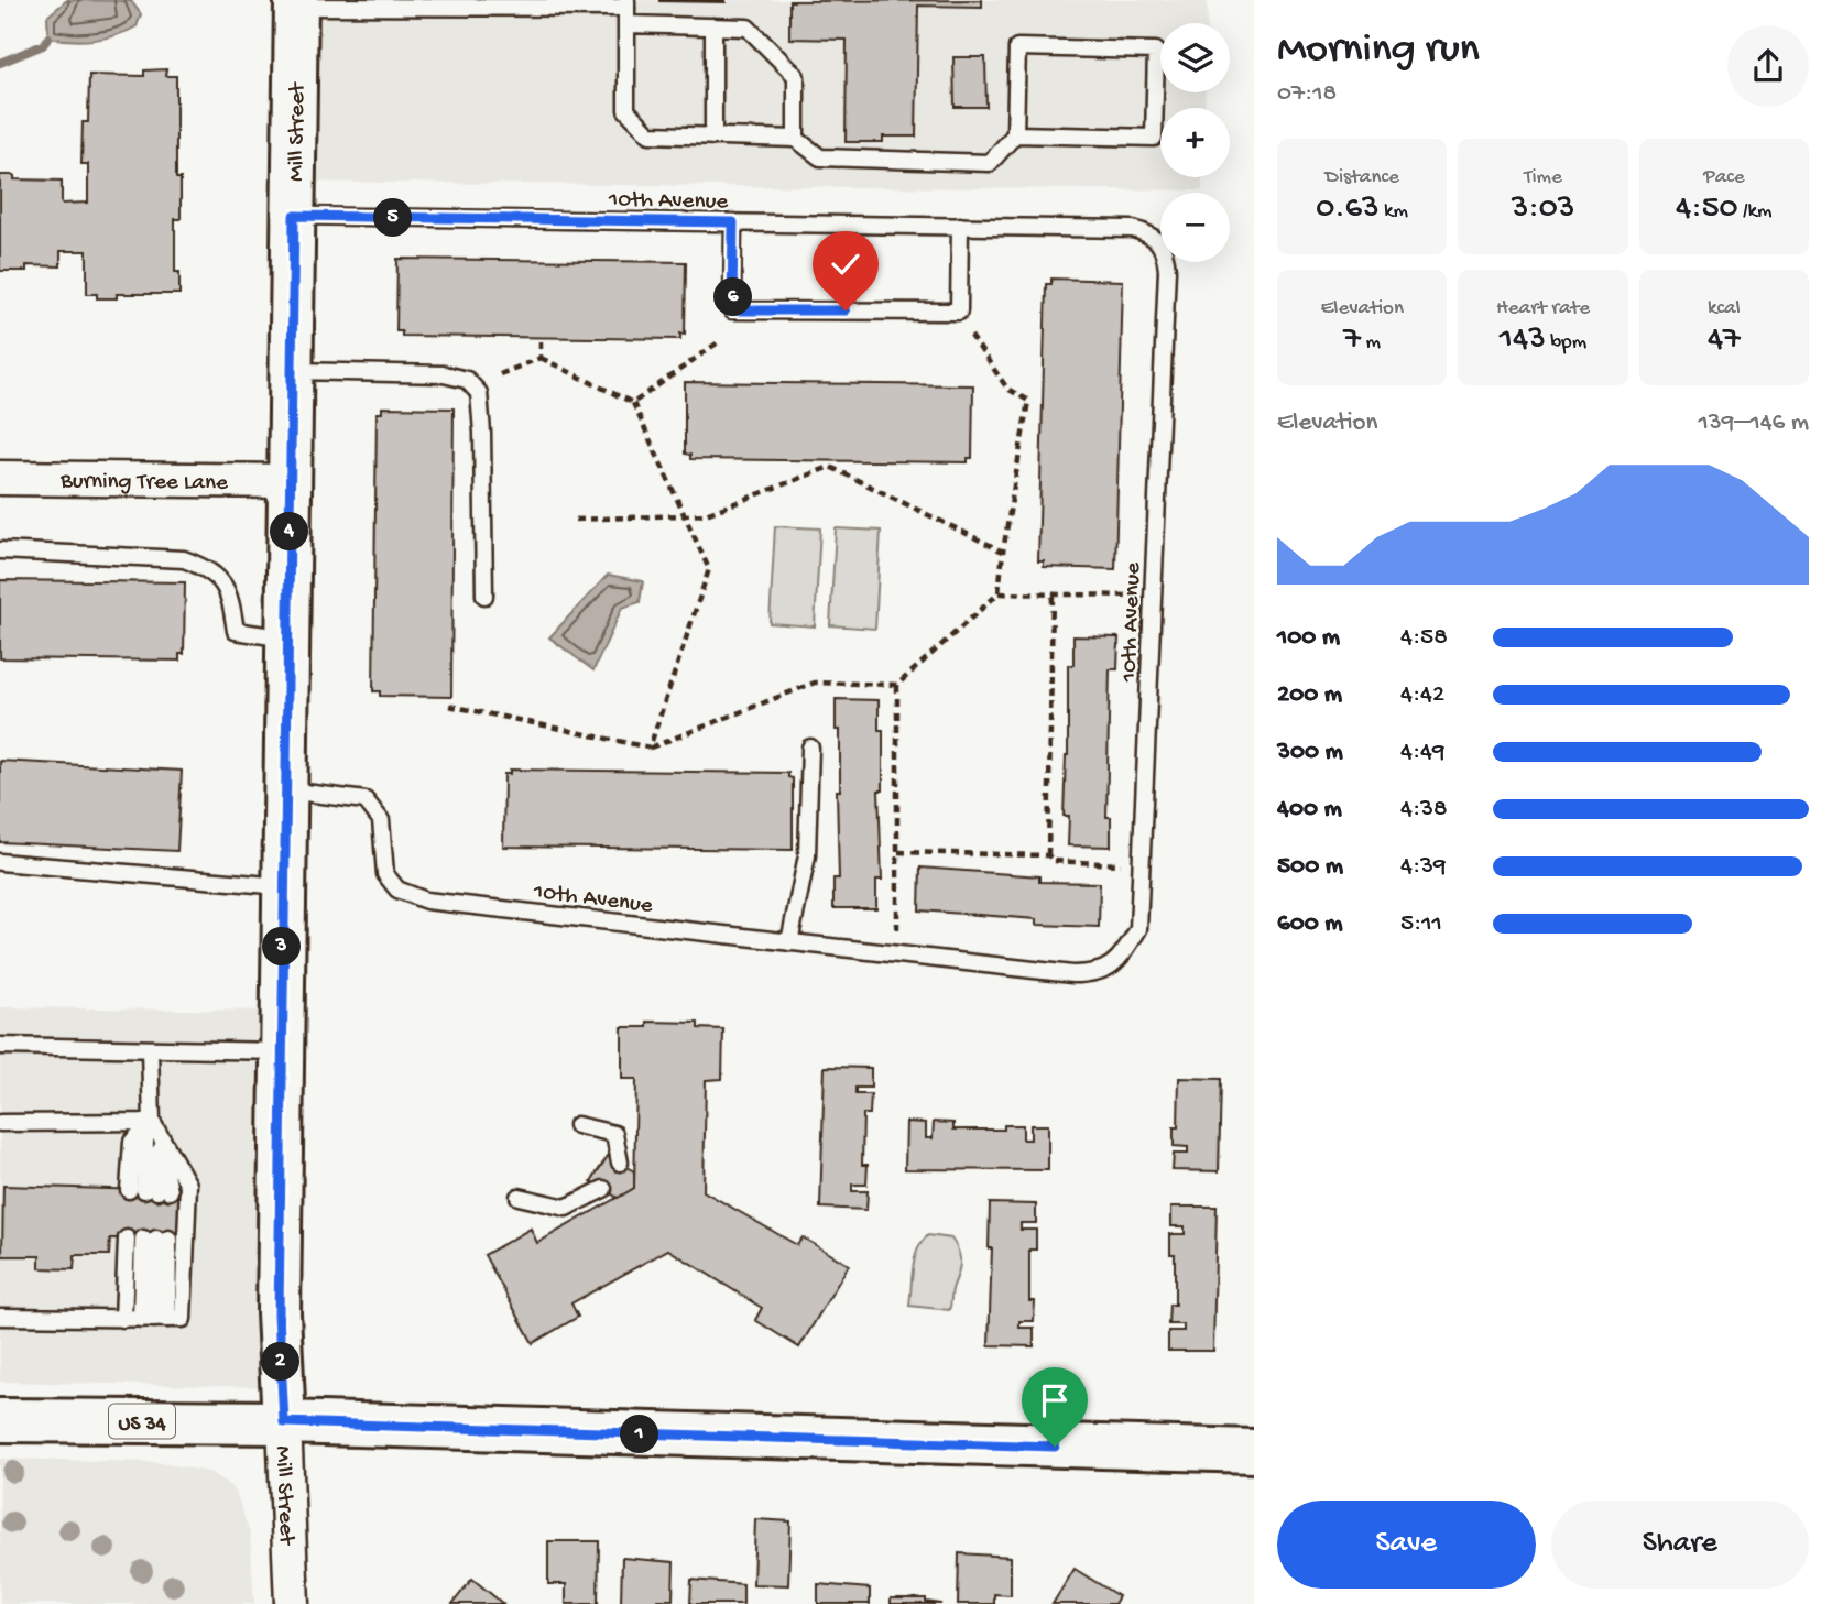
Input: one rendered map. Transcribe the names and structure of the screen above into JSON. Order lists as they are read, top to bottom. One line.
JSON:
{"streets":{"main road":["Mill Street","US 34"],"street":["Burning Tree Lane"],"lane":["10th Avenue"]},"crossings":[["Mill Street","10th Avenue"],["Mill Street","Burning Tree Lane"],["Mill Street","US 34"]],"page":{"heading":["Morning run","07:18"],"map_buttons":["+","−"],"stats":[["Distance","0.63 km"],["Time","3:03"],["Pace","4:50 /km"],["Elevation","7 m"],["Heart rate","143 bpm"],["kcal","47"]],"pins":["5","6","4","3","2","1"],"chart":["Elevation","139–146 m"],"list":[{"name":"100 m","note":"4:58"},{"name":"200 m","note":"4:42"},{"name":"300 m","note":"4:49"},{"name":"400 m","note":"4:38"},{"name":"500 m","note":"4:39"},{"name":"600 m","note":"5:11"}],"buttons":["Save","Share"]}}
